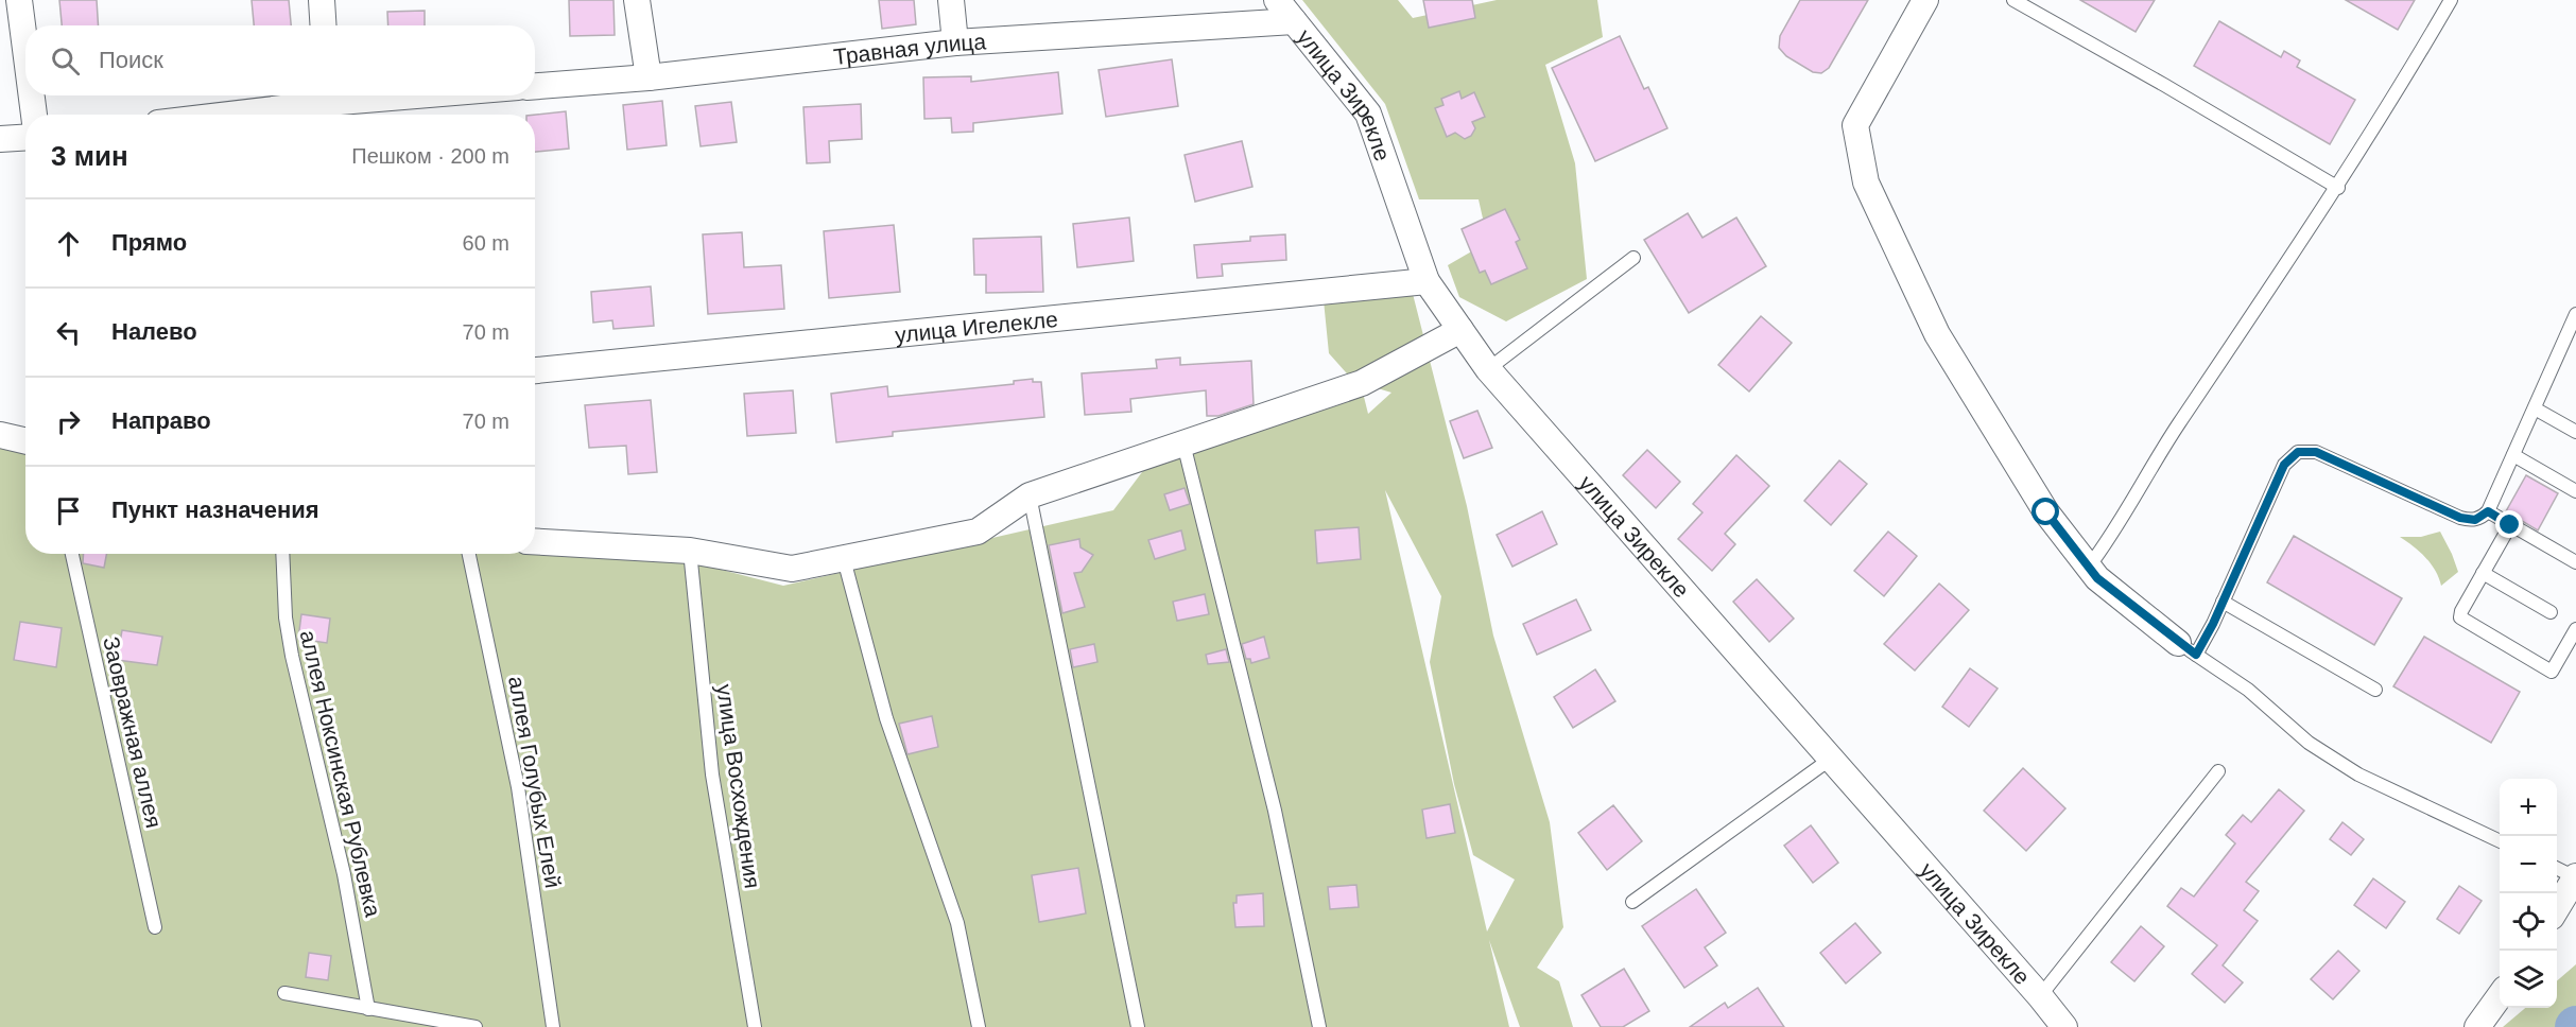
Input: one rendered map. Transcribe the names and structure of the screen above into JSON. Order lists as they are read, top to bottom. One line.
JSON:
{"streets":{"street":["Травная улица","улица Зирекле","улица Игелекле"],"lane":["Заовражная аллея","аллея Ноксинская Рублевка","аллея Голубых Елей","улица Восхождения"]},"crossings":[["Травная улица","улица Зирекле"],["улица Зирекле","улица Игелекле"]],"page":{"search":"Поиск","heading":["3 мин","Пешком · 200 m"],"list":[["Прямо","60 m"],["Налево","70 m"],["Направо","70 m"],"Пункт назначения"],"map_buttons":["+","−"]}}
